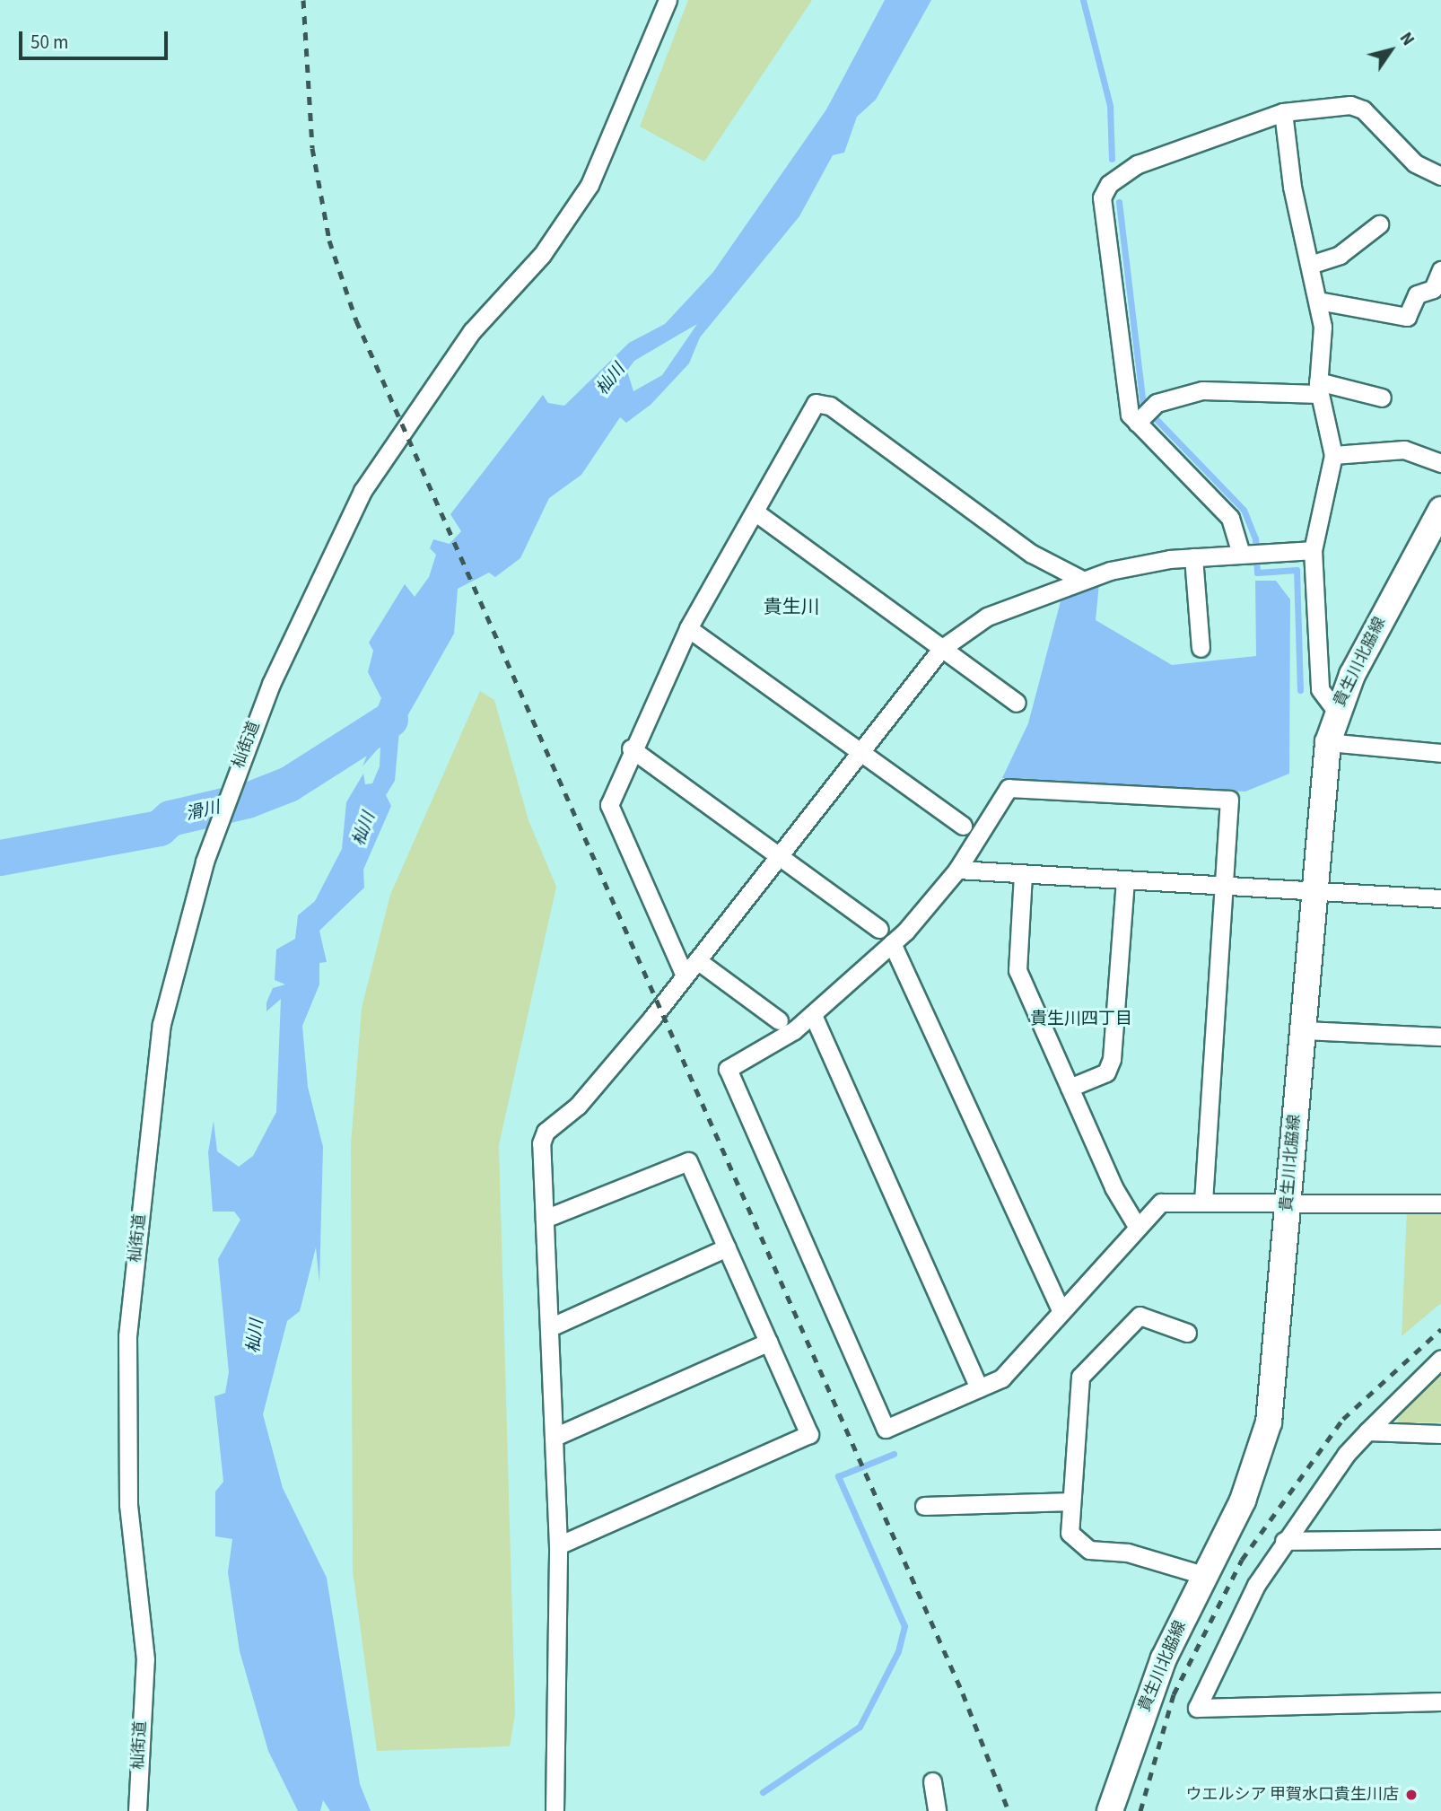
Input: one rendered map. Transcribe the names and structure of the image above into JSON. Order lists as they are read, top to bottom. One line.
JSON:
{"streets":{"main road":["貴生川北脇線"],"street":["杣街道"]},"districts":["貴生川","貴生川四丁目"],"water":["杣川","滑川"],"places":["ウエルシア 甲賀水口貴生川店"],"scale_bar":"50 m","north":"top right"}
